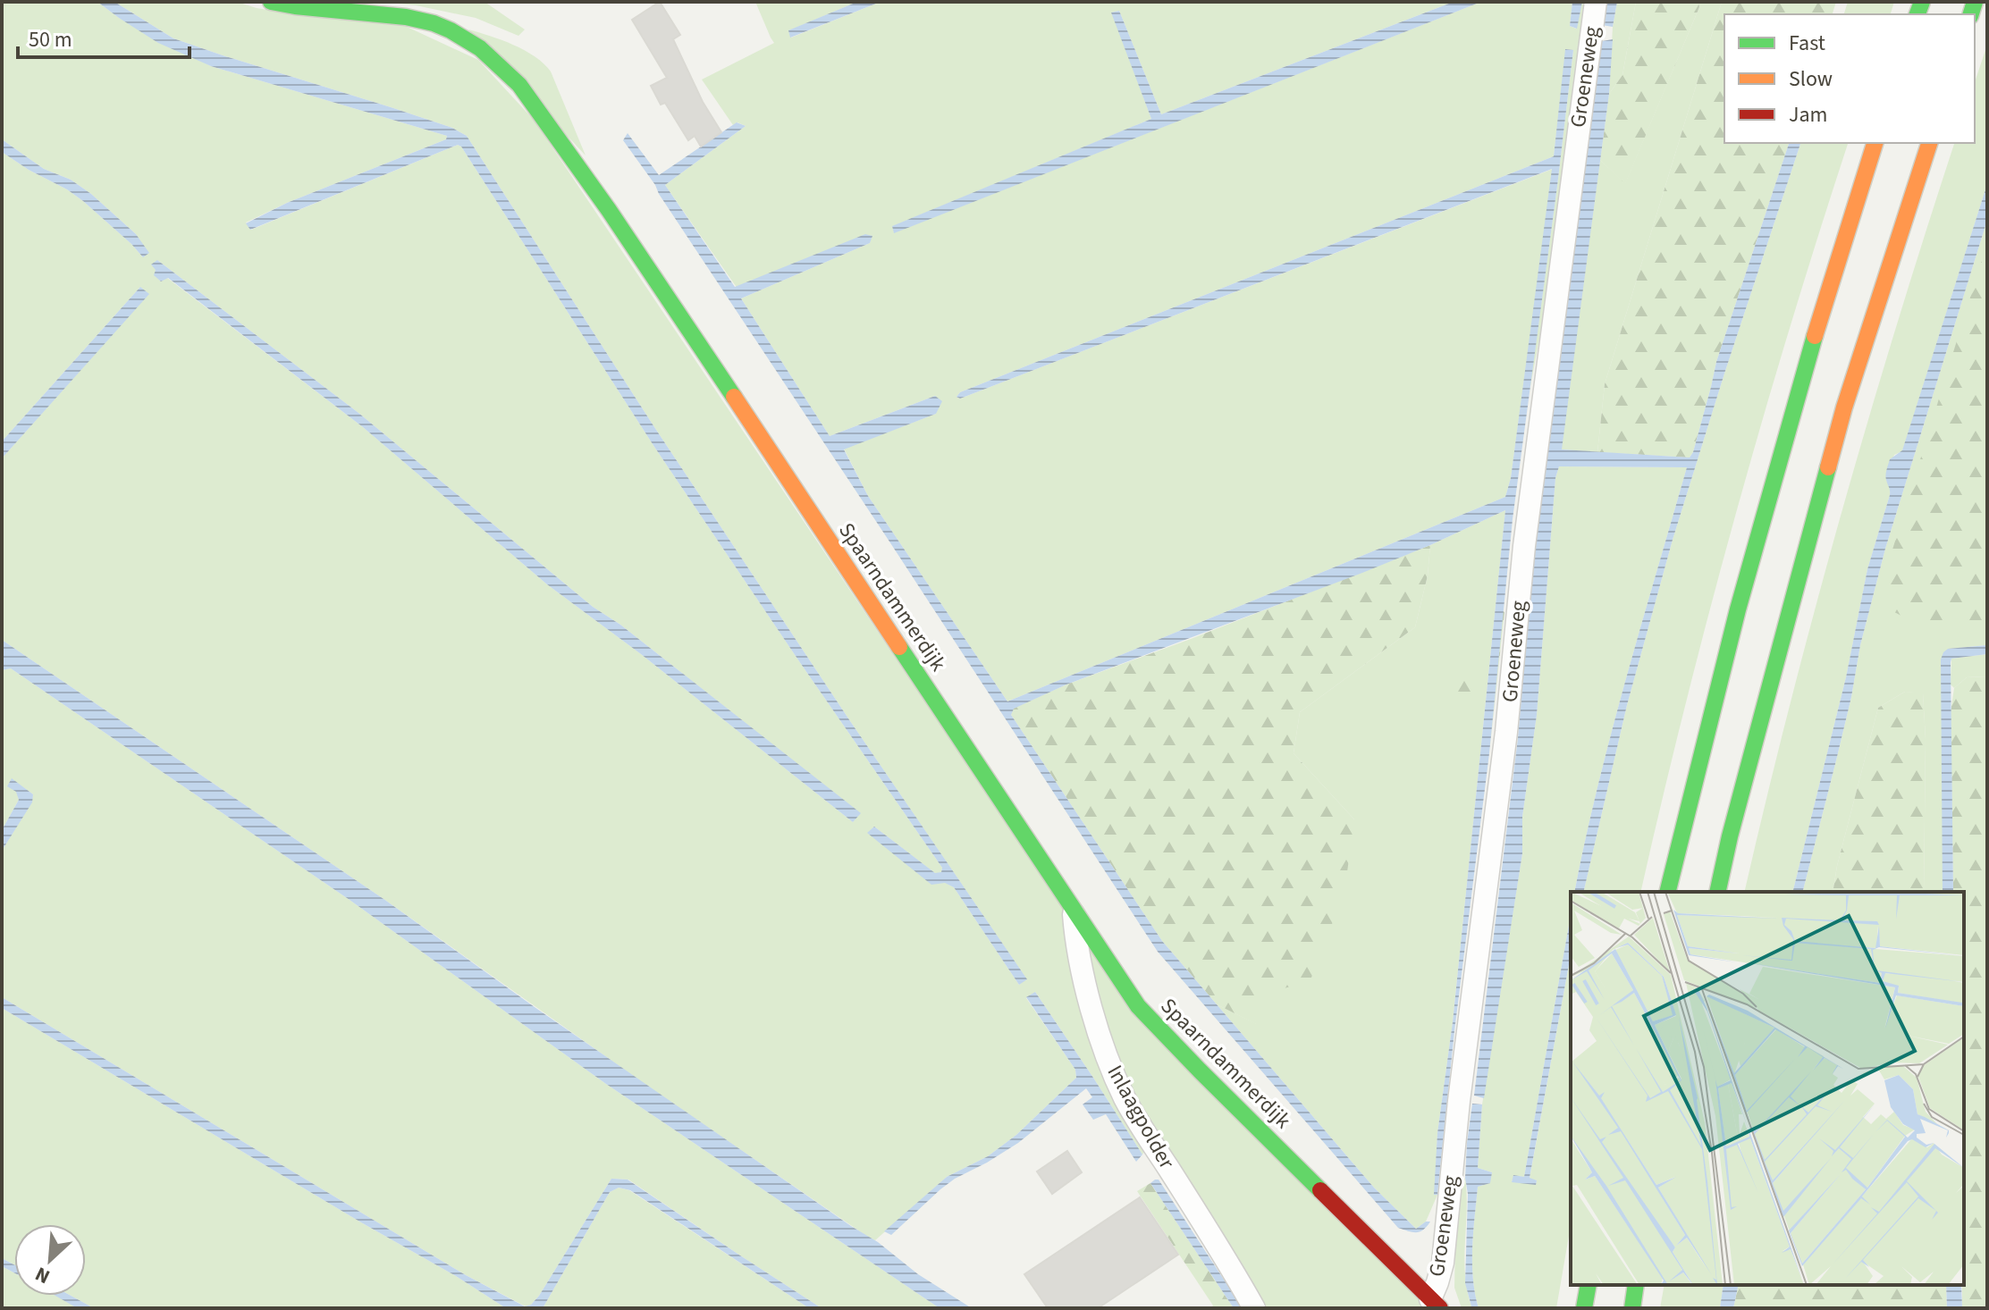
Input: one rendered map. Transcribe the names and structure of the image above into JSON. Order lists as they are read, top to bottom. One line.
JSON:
{"streets":{"main road":["Spaarndammerdijk"],"street":["Groeneweg","Inlaagpolder"]},"crossings":[["Groeneweg","Spaarndammerdijk"],["Spaarndammerdijk","Inlaagpolder"]],"legend":["Fast","Slow","Jam"],"scale_bar":"50 m","north":"bottom left"}
